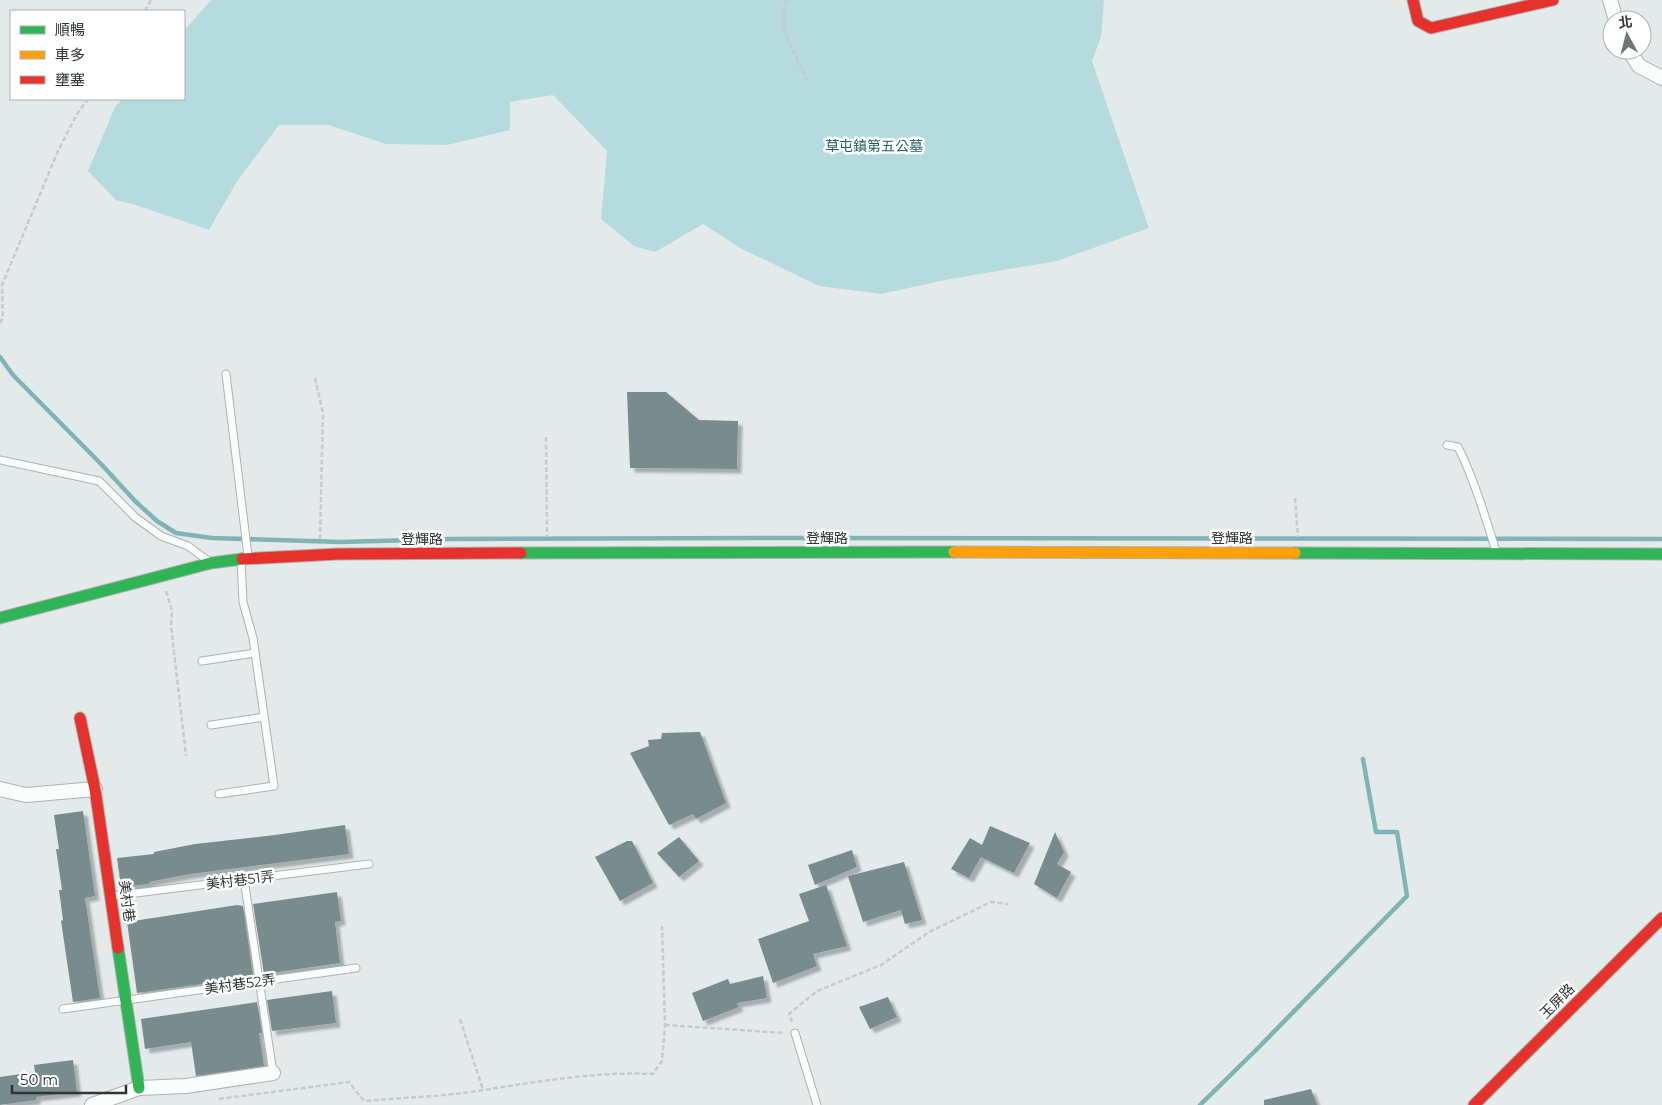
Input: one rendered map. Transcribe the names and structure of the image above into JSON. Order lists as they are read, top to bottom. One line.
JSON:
{"streets":{"street":["登輝路","美村巷","玉屏路"],"lane":["美村巷51弄","美村巷52弄"]},"crossings":[["美村巷51弄","美村巷"],["美村巷","美村巷52弄"]],"parks":["草屯鎮第五公墓"],"legend":["順暢","車多","壅塞"],"scale_bar":"50 m","north":"top"}
